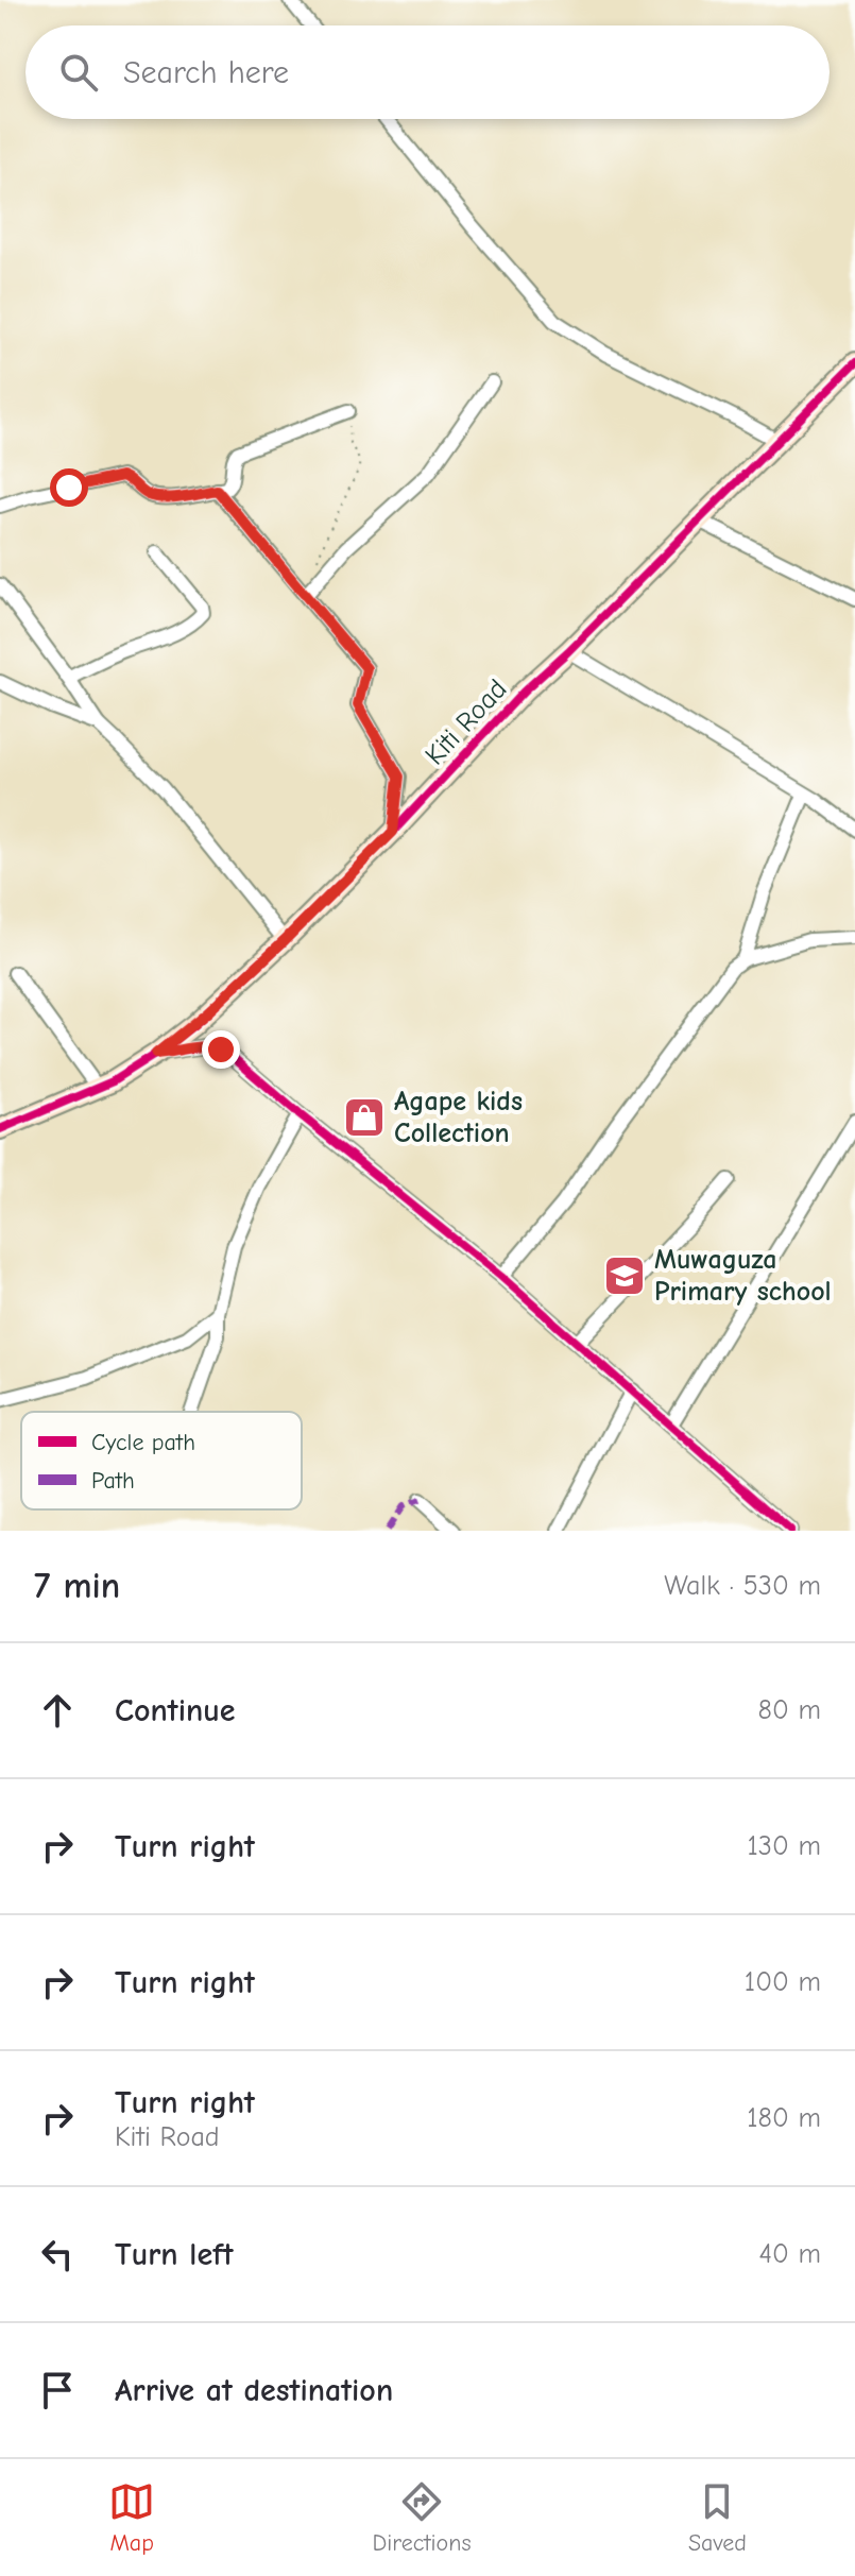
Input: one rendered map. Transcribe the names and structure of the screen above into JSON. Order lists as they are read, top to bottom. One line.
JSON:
{"streets":{"street":["Kiti Road"]},"places":{"shop":["Agape kids Collection"],"school or university":["Muwaguza Primary school"]},"legend":["Cycle path","Path"],"page":{"search":"Search here","heading":["7 min","Walk · 530 m"],"list":[["Continue","80 m"],["Turn right","130 m"],["Turn right","100 m"],["Turn right","Kiti Road","180 m"],["Turn left","40 m"],"Arrive at destination"],"nav":["Map","Directions","Saved"]}}
